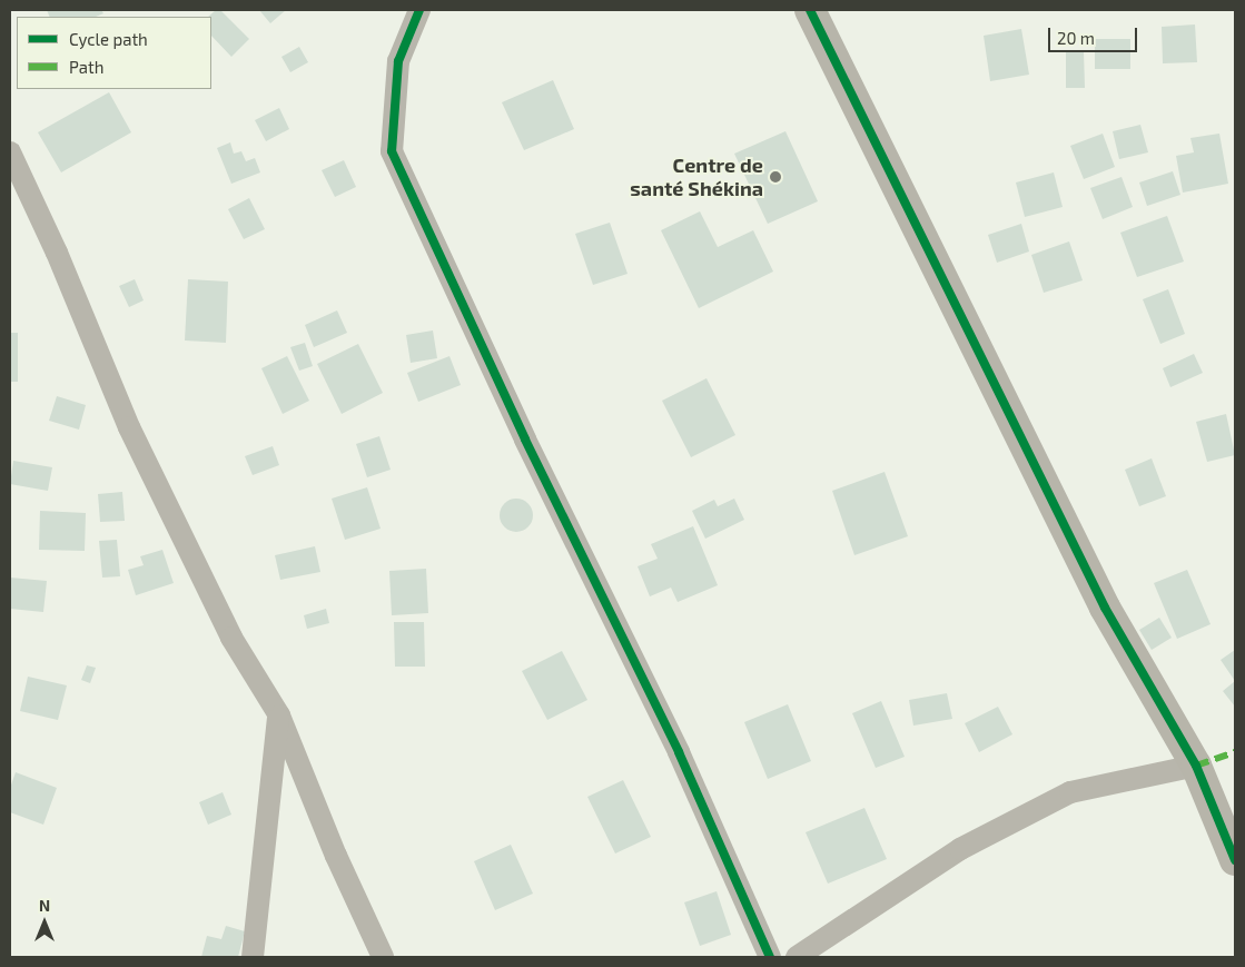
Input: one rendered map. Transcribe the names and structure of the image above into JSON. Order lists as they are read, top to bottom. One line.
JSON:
{"places":["Centre de santé Shékina"],"legend":["Cycle path","Path"],"scale_bar":"20 m","north":"top"}
